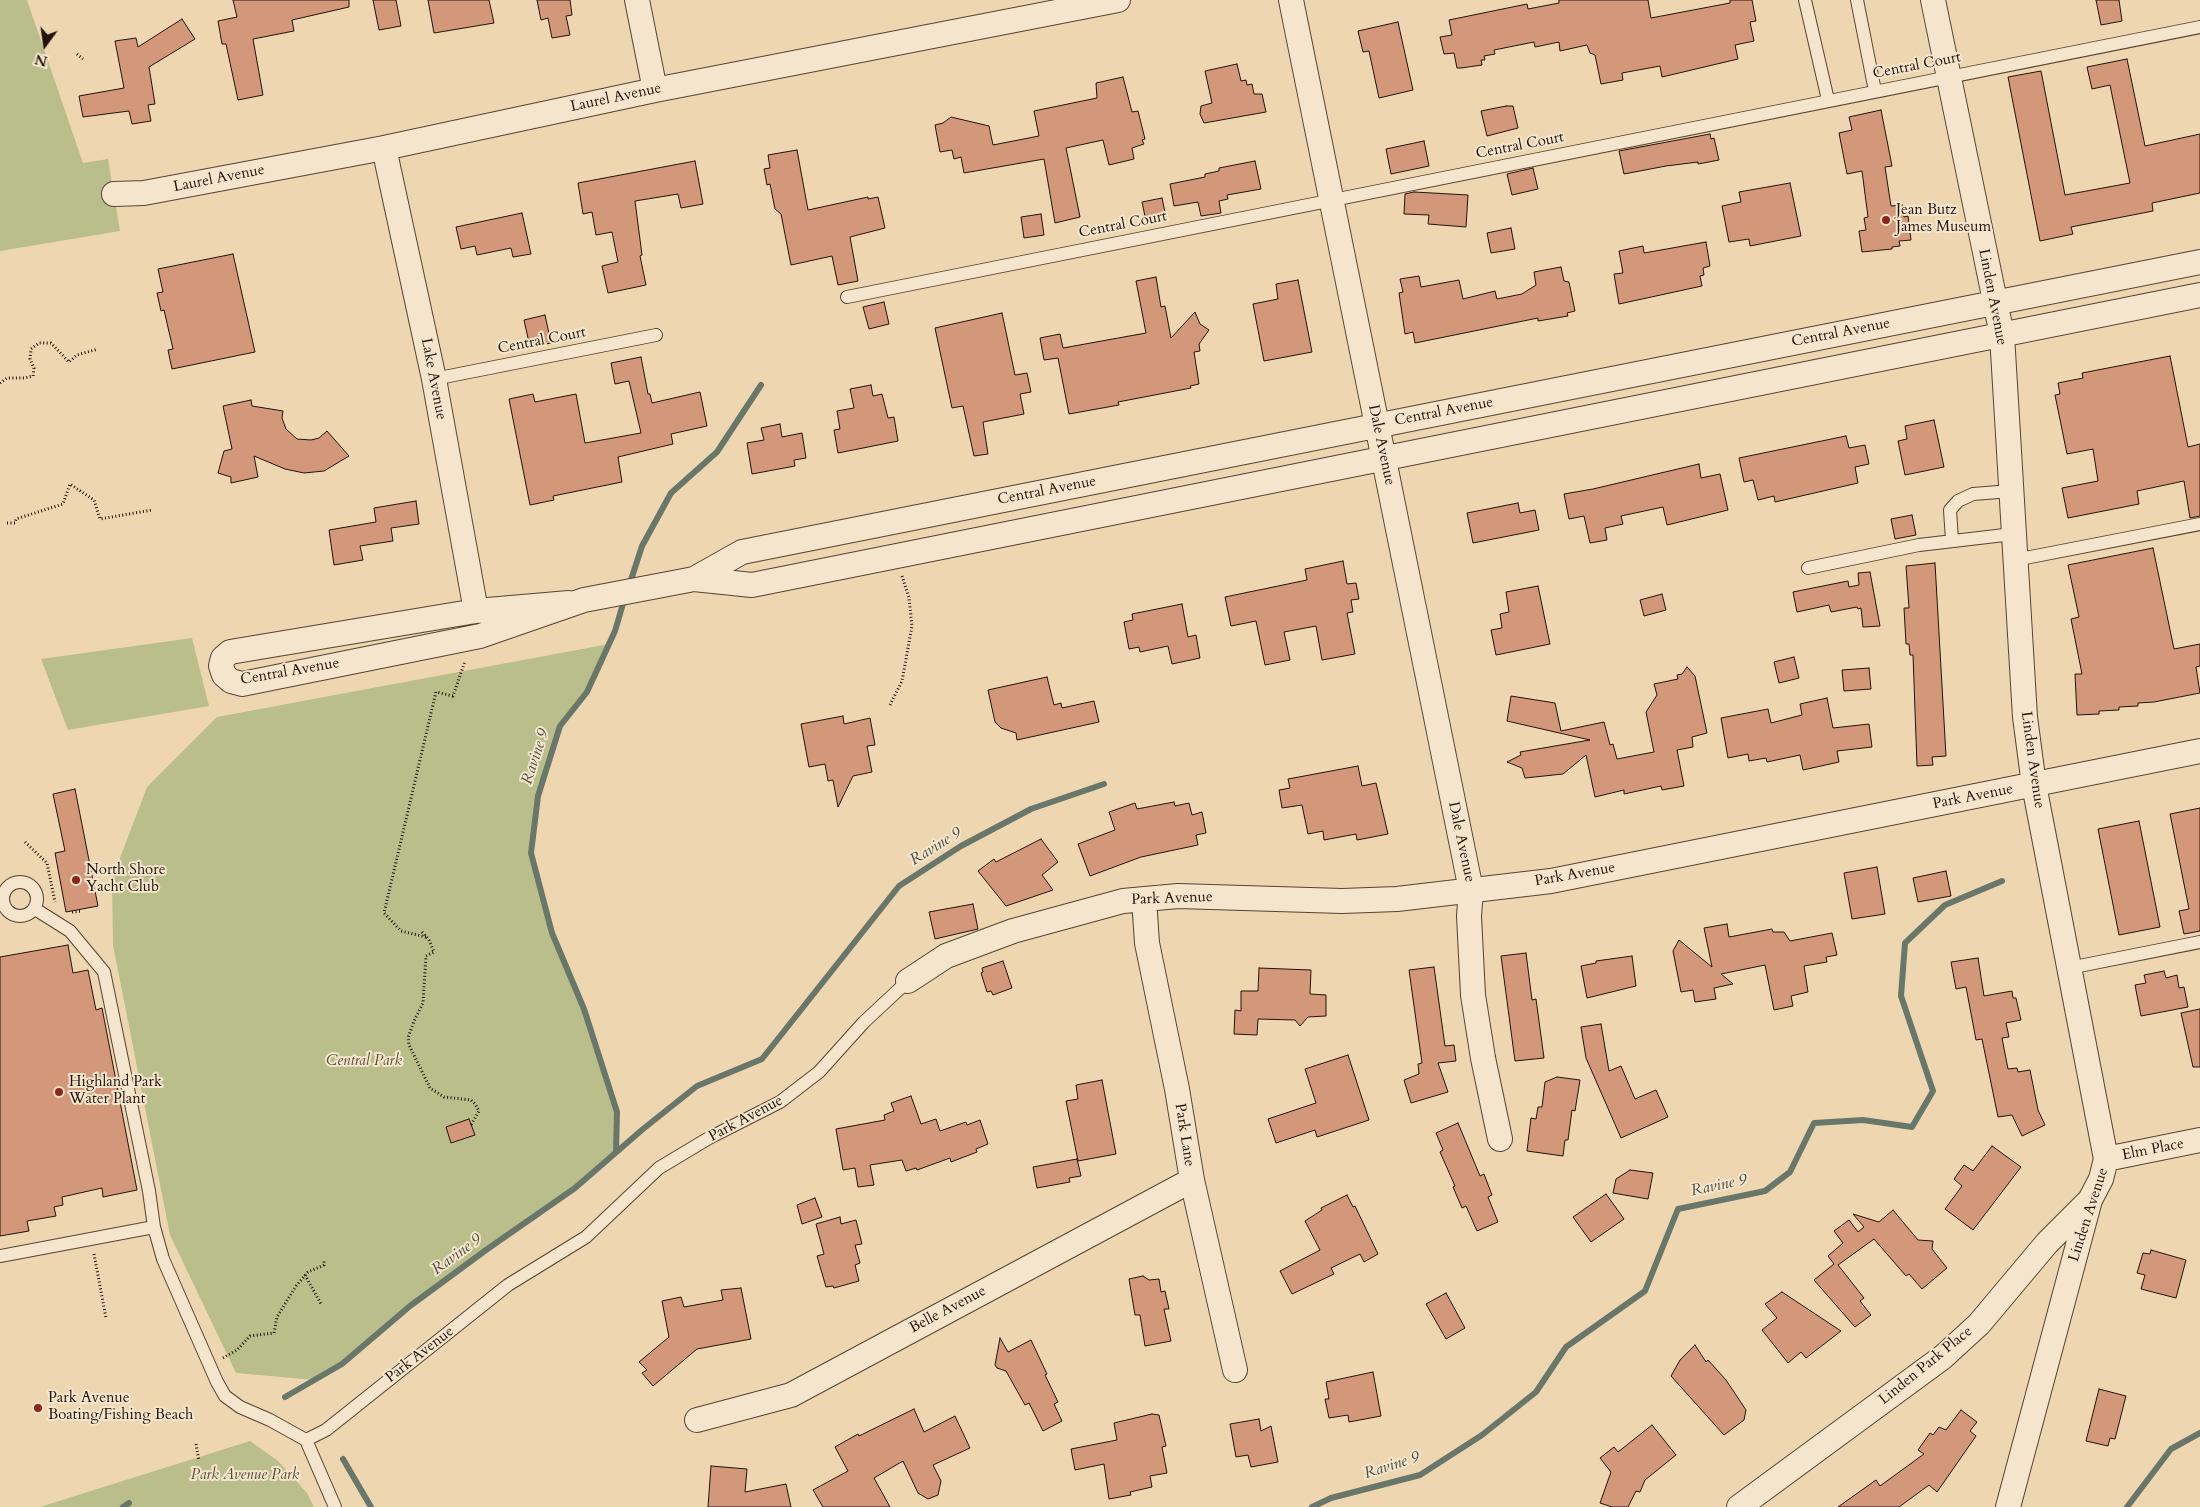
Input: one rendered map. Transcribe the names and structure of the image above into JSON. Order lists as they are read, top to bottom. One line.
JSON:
{"streets":{"street":["Laurel Avenue","Linden Avenue","Central Avenue","Lake Avenue","Dale Avenue","Park Avenue","Park Lane","Elm Place","Belle Avenue","Linden Park Place"],"lane":["Central Court"]},"crossings":[["Central Court","Linden Avenue"],["Central Court","Lake Avenue"],["Central Court","Dale Avenue"],["Laurel Avenue","Lake Avenue"],["Linden Avenue","Central Avenue"],["Linden Avenue","Park Avenue"],["Linden Avenue","Elm Place"],["Linden Avenue","Linden Park Place"],["Central Avenue","Lake Avenue"],["Central Avenue","Dale Avenue"],["Dale Avenue","Park Avenue"],["Park Avenue","Park Lane"],["Park Lane","Belle Avenue"]],"water":["Ravine 9"],"parks":["Central Park","Park Avenue Park"],"places":["Jean Butz James Museum","North Shore Yacht Club","Highland Park Water Plant","Park Avenue Boating/Fishing Beach"],"north":"bottom"}
